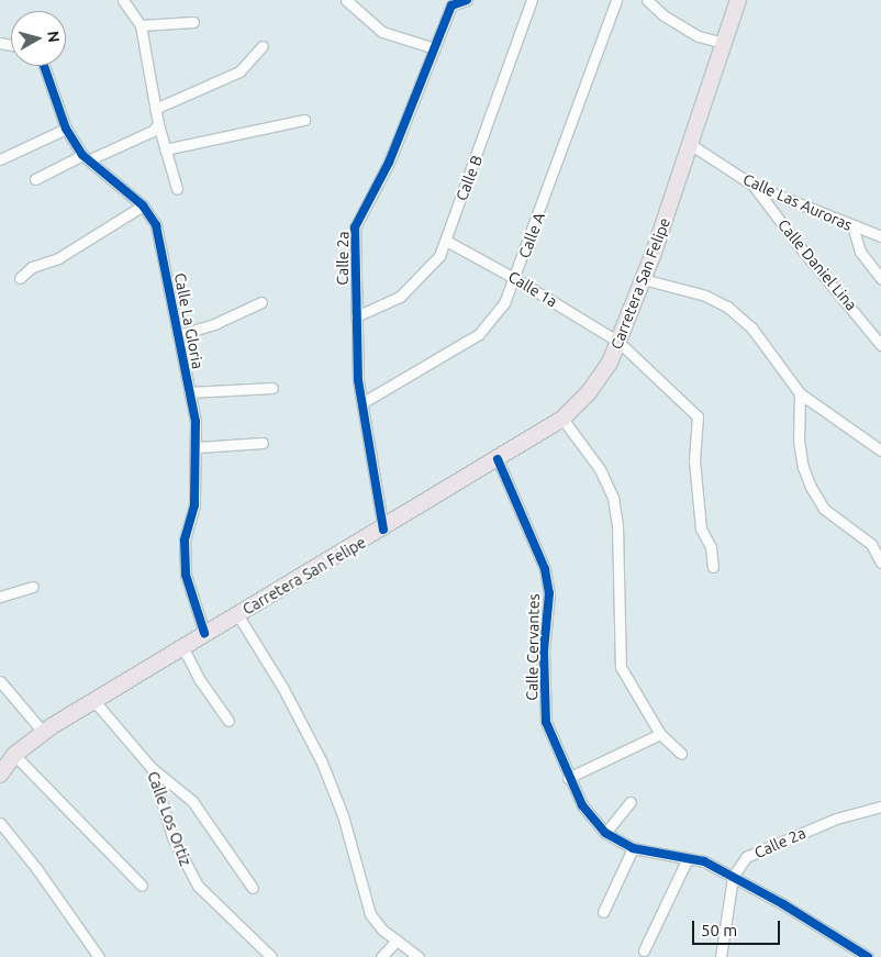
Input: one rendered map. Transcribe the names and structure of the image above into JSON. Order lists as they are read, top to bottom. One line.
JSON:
{"streets":{"main road":["Carretera San Felipe"],"street":["Calle B","Calle Las Auroras","Calle A","Calle 2a","Calle Daniel Lina","Calle 1a","Calle La Gloria","Calle Cervantes","Calle Los Ortiz"]},"crossings":[["Calle B","Calle 2a"],["Calle B","Calle 1a"],["Calle Las Auroras","Calle Daniel Lina"],["Calle Las Auroras","Carretera San Felipe"],["Calle A","Calle 2a"],["Calle A","Calle 1a"],["Calle 2a","Carretera San Felipe"],["Calle 2a","Calle Cervantes"],["Carretera San Felipe","Calle 1a"],["Carretera San Felipe","Calle La Gloria"],["Carretera San Felipe","Calle Cervantes"],["Carretera San Felipe","Calle Los Ortiz"]],"scale_bar":"50 m","north":"right"}
